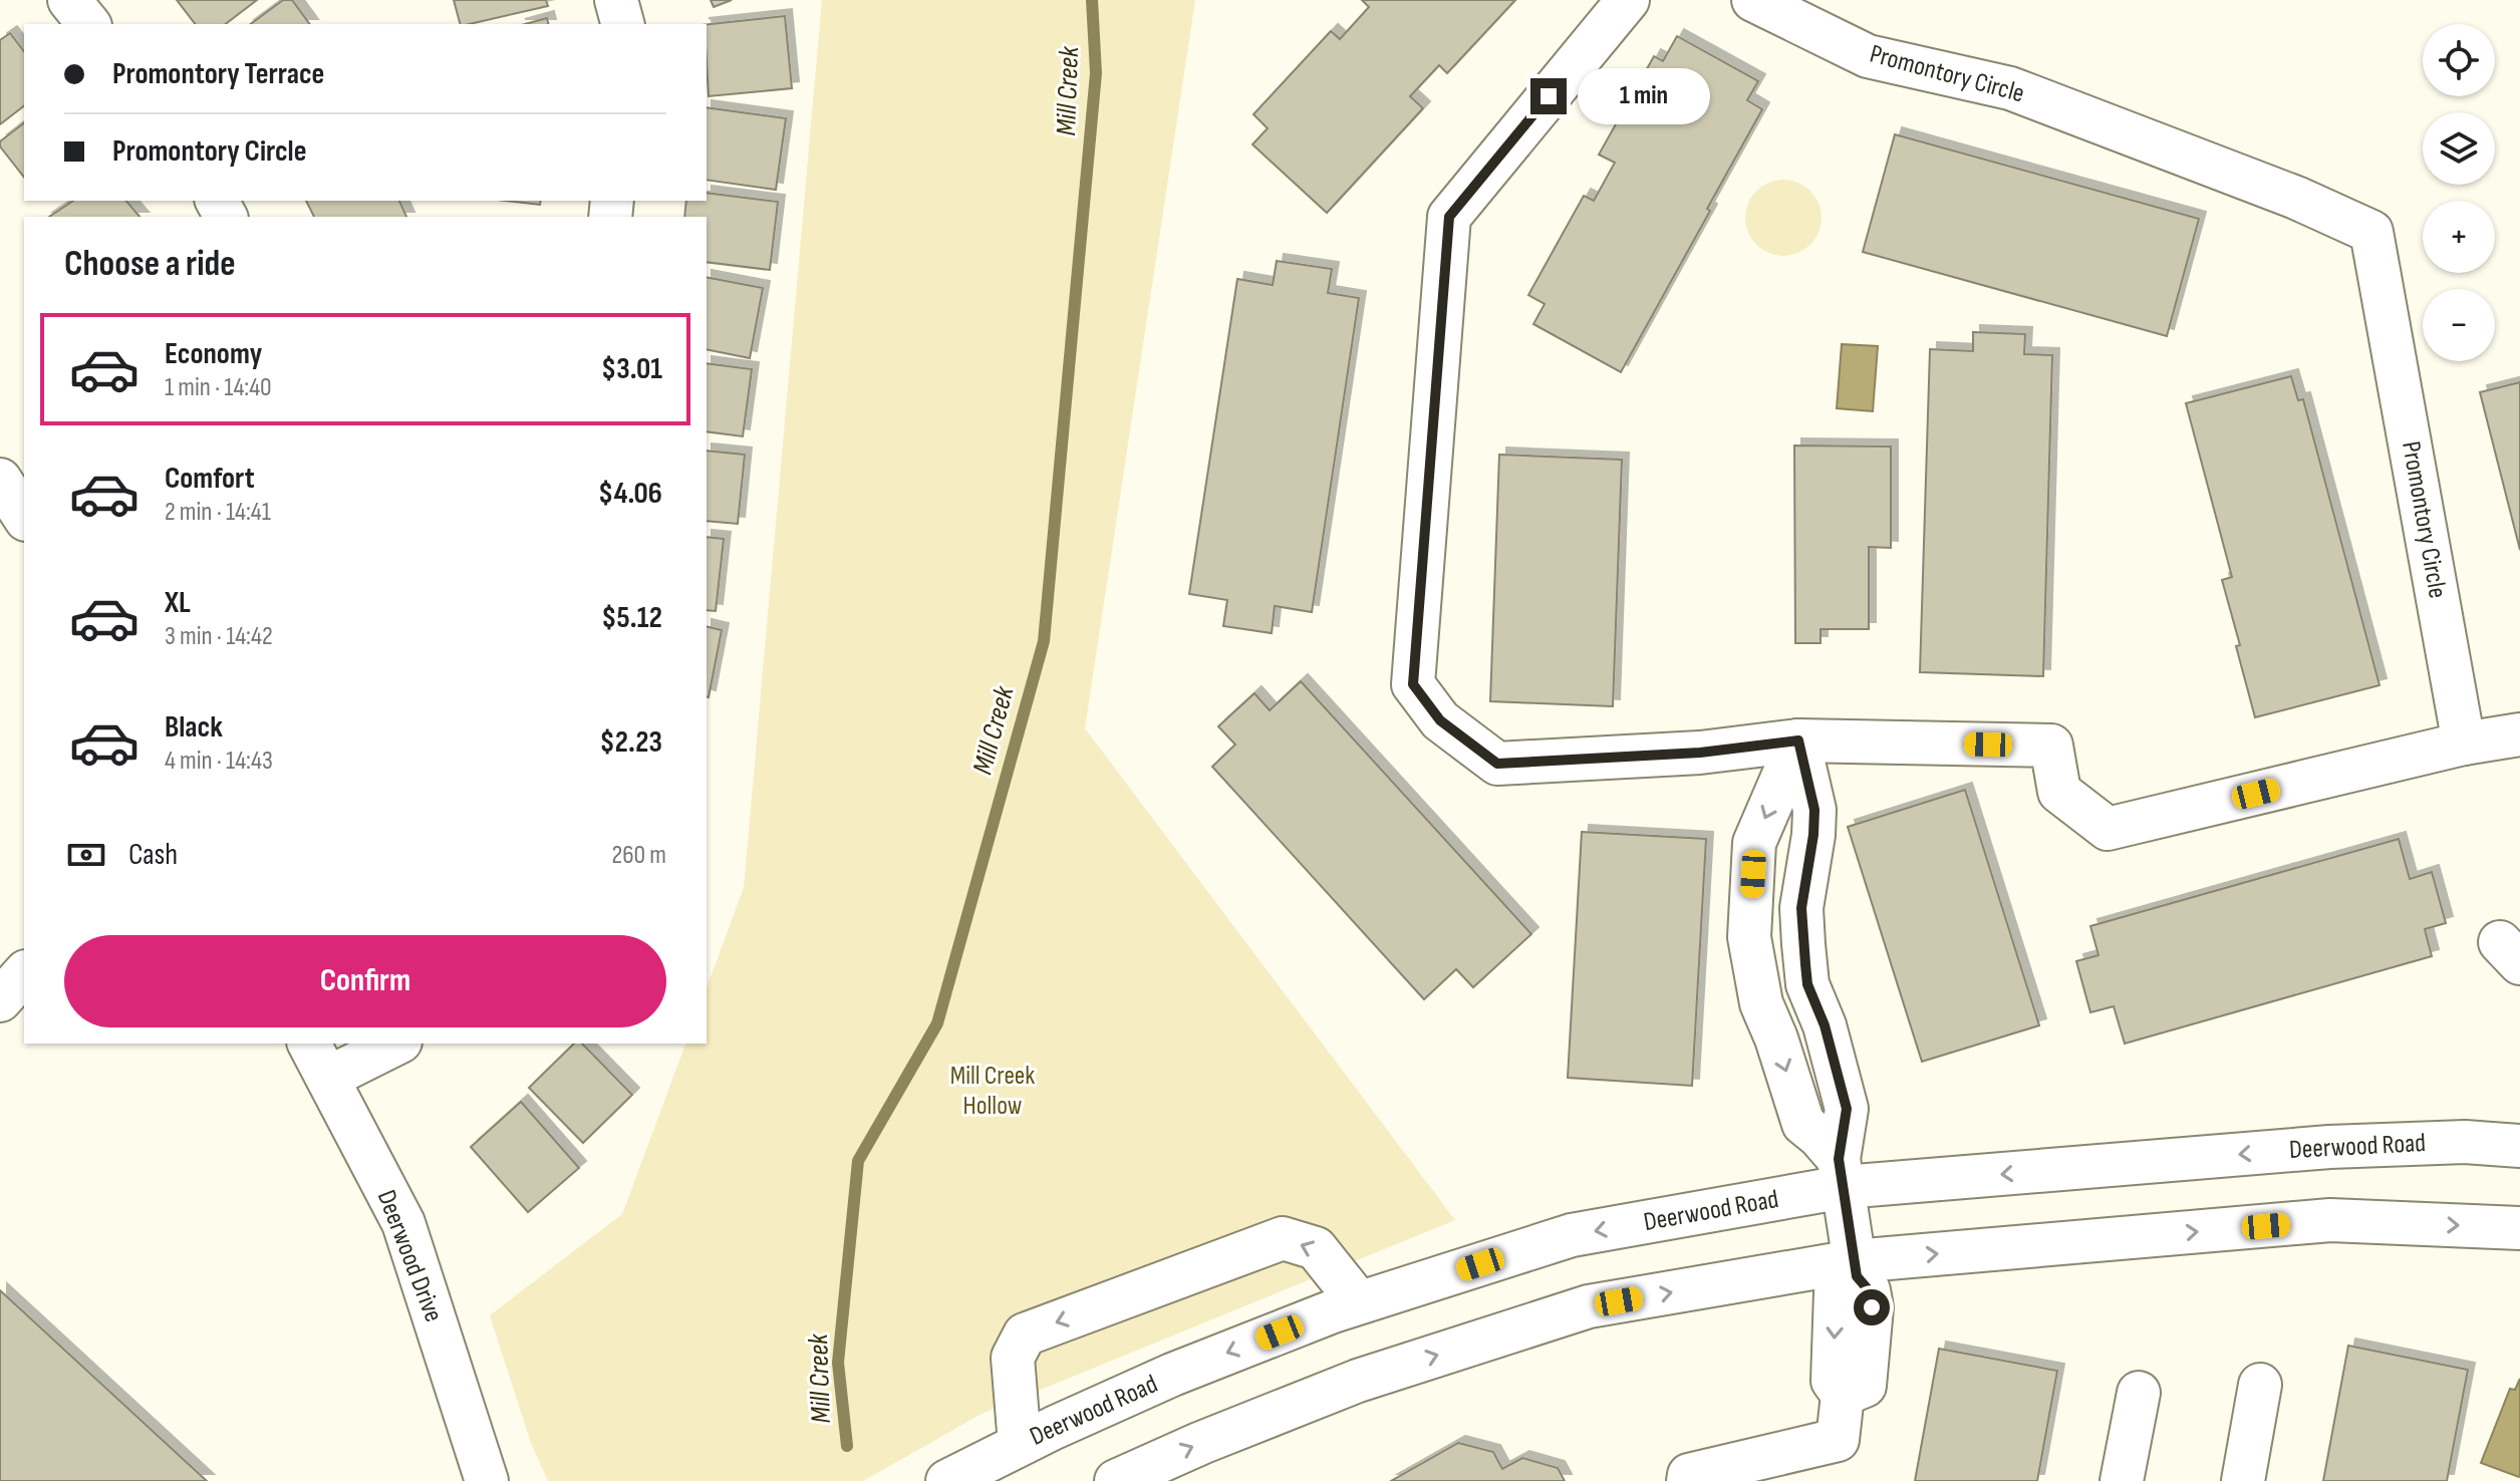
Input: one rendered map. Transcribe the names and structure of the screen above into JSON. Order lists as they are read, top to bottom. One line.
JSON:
{"streets":{"street":["Promontory Circle","Deerwood Road","Deerwood Drive"]},"water":["Mill Creek"],"parks":["Mill Creek Hollow"],"page":{"map_buttons":["+","−"],"banner":["Promontory Terrace","Promontory Circle"],"bubble":"1 min","heading":"Choose a ride","list":[{"name":"Economy","note":"1 min · 14:40","value":"$3.01"},{"name":"Comfort","note":"2 min · 14:41","value":"$4.06"},{"name":"XL","note":"3 min · 14:42","value":"$5.12"},{"name":"Black","note":"4 min · 14:43","value":"$2.23"}],"pay":["Cash","260 m"],"buttons":"Confirm"}}
